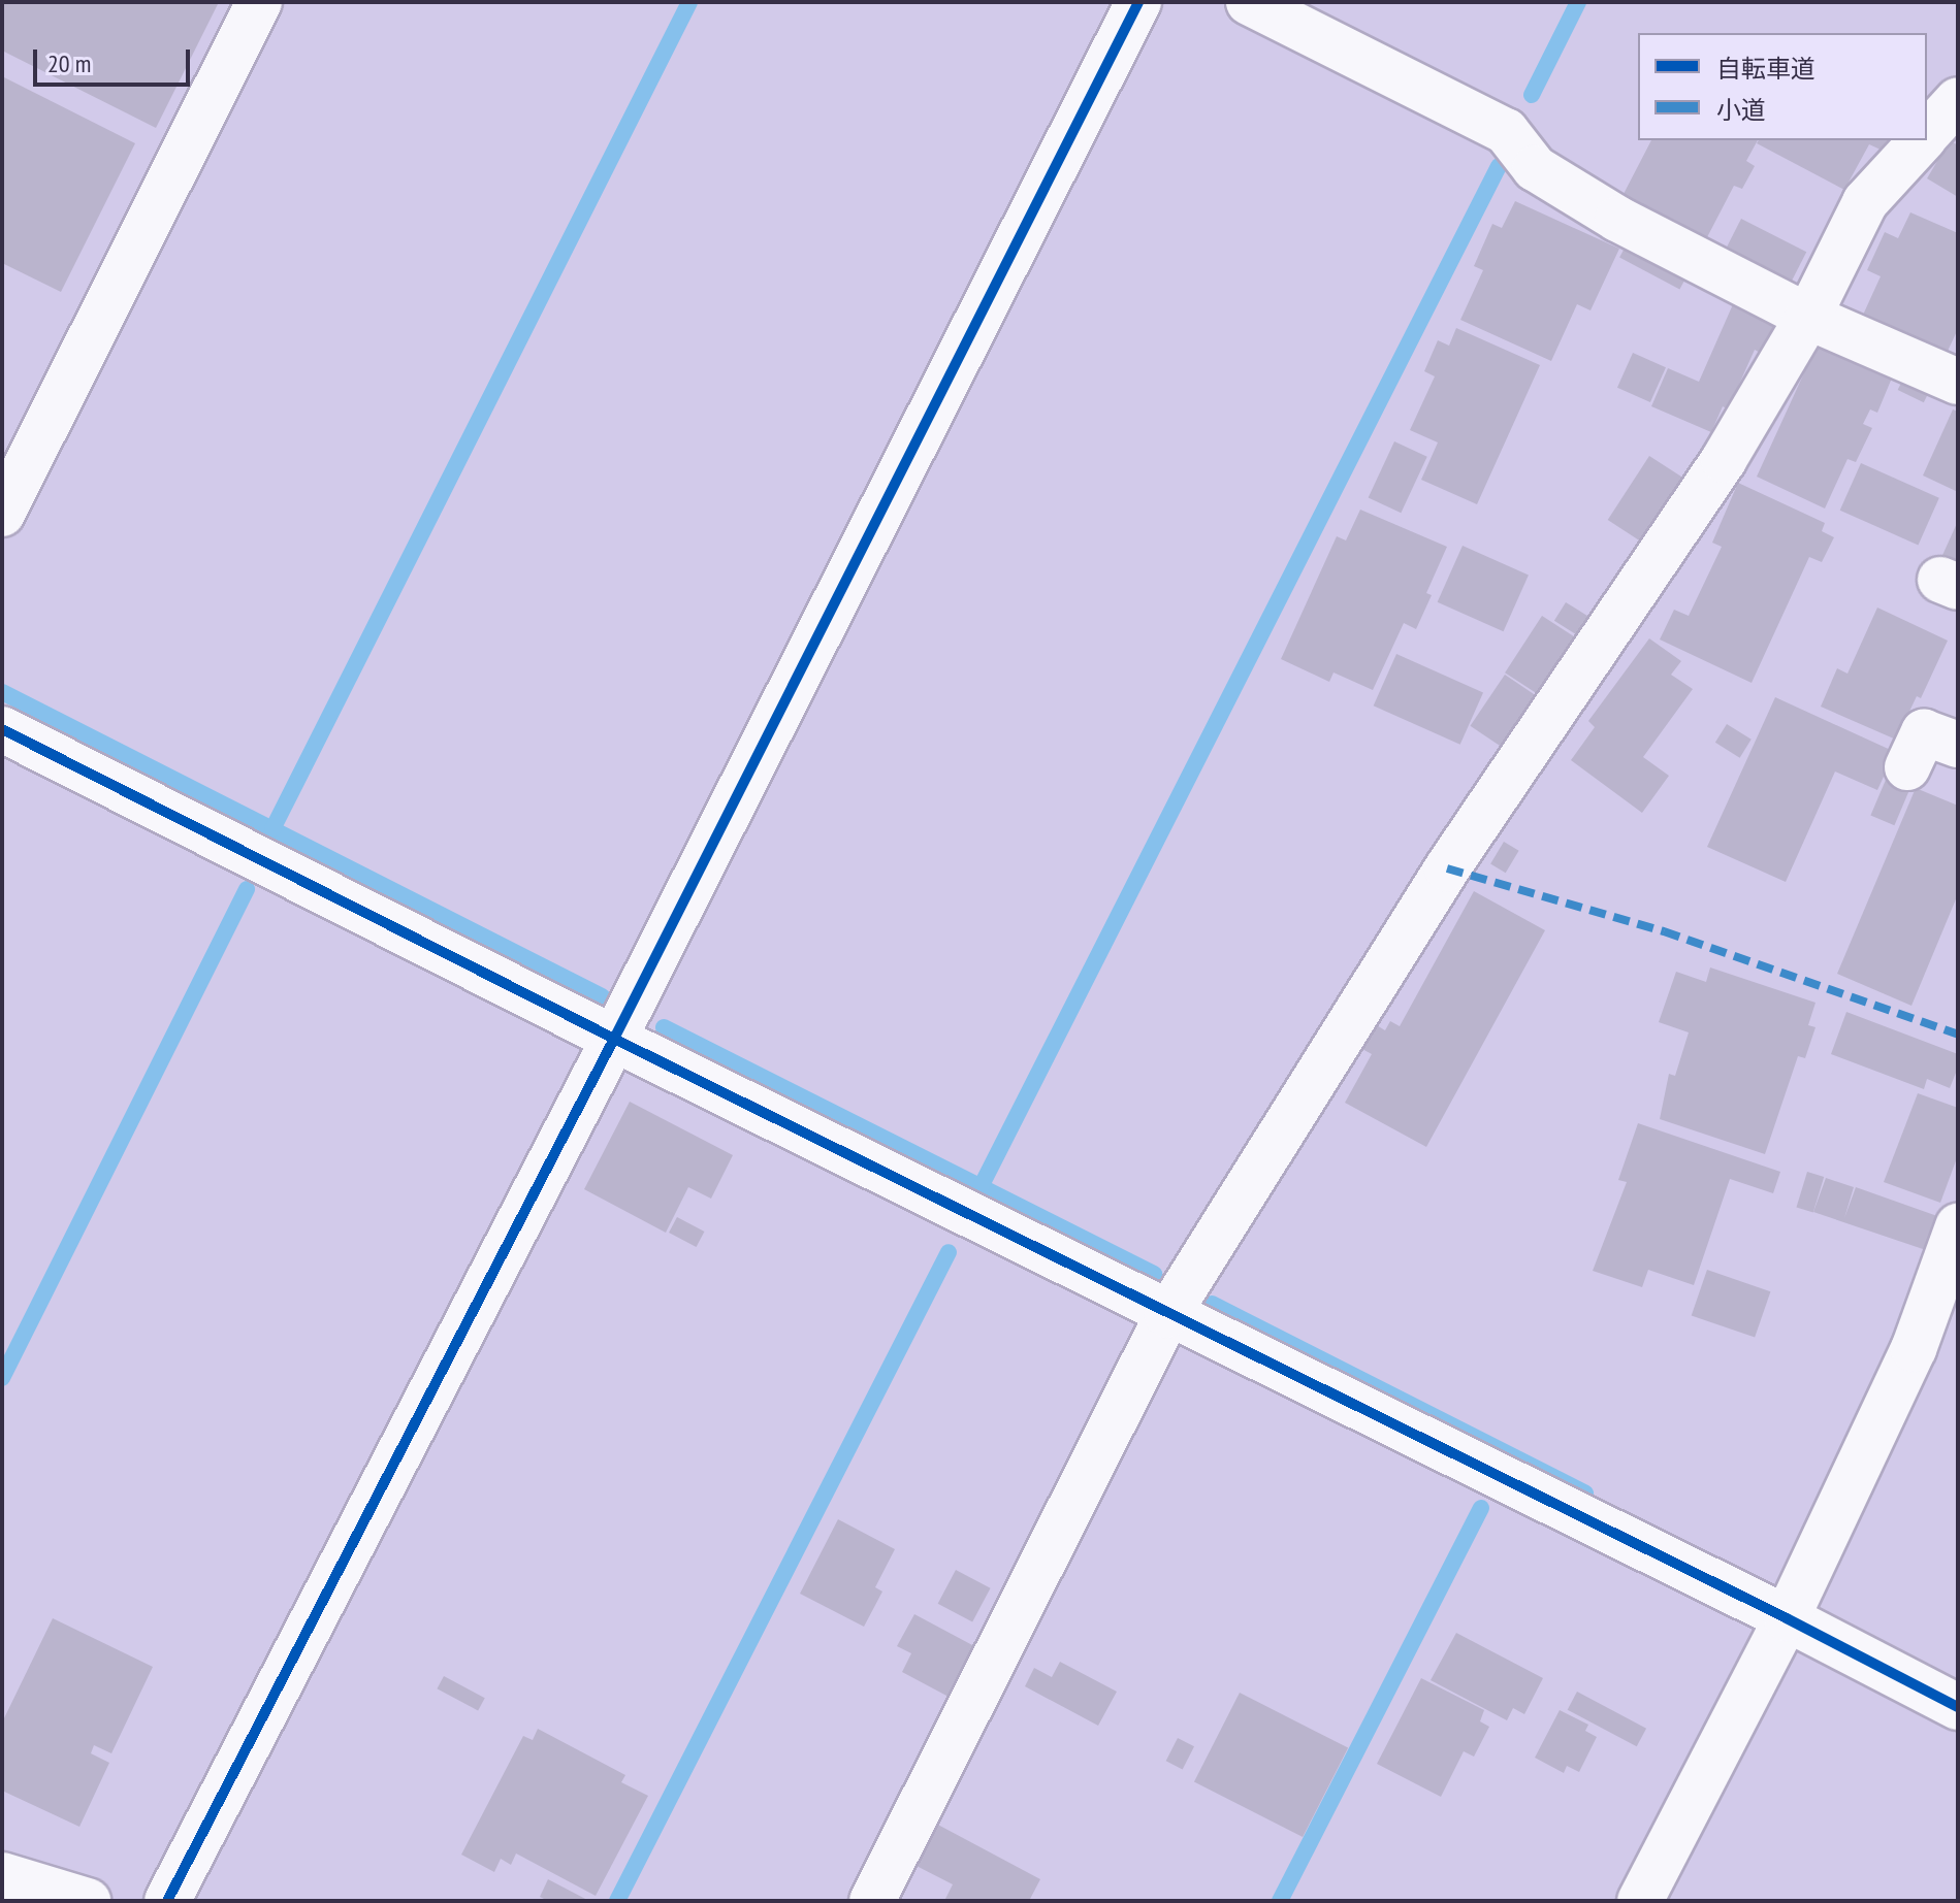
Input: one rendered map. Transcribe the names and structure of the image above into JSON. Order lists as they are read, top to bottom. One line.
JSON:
{"legend":["自転車道","小道"],"scale_bar":"20 m"}
